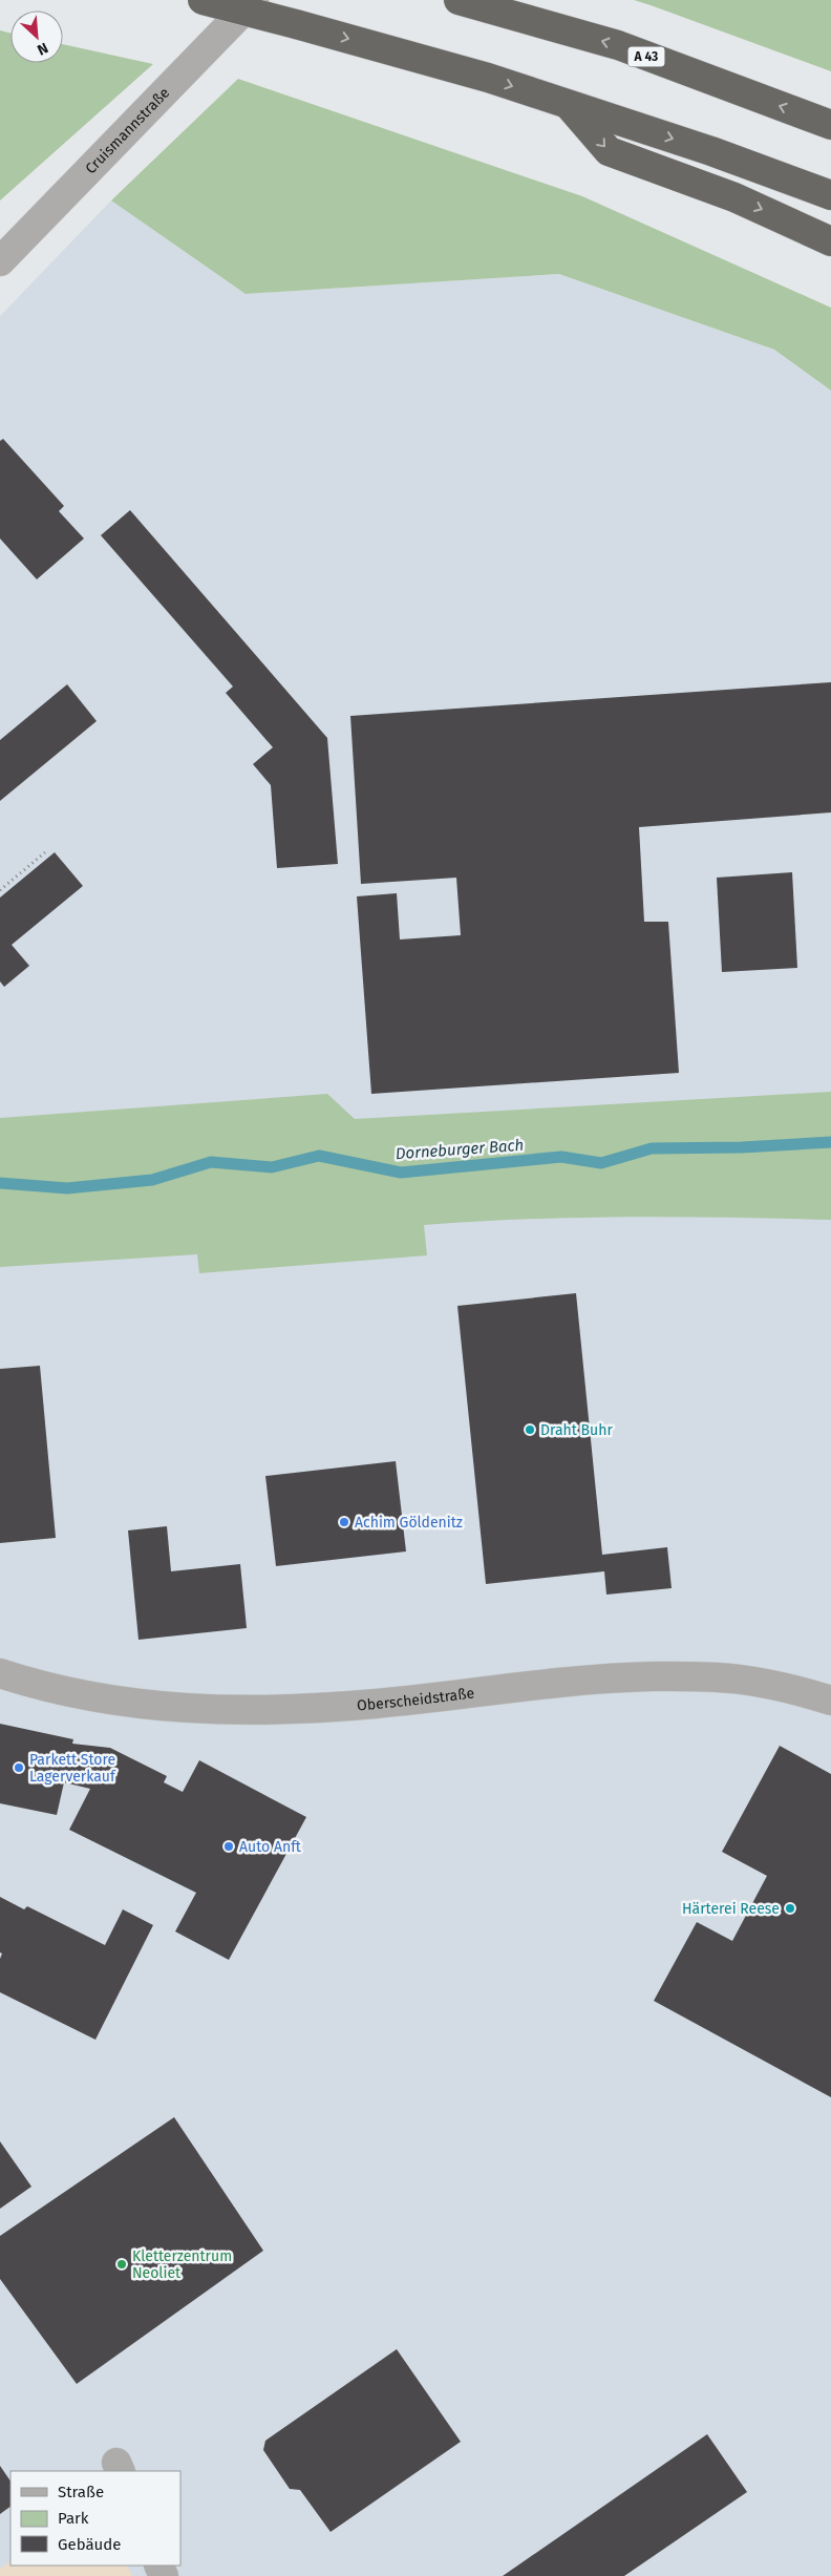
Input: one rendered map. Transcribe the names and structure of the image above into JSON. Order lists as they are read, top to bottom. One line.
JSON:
{"streets":{"highway":["A 43"],"street":["Cruismannstraße","Oberscheidstraße"]},"water":["Dorneburger Bach"],"places":["Draht Buhr","Achim Göldenitz","Parkett Store Lagerverkauf","Auto Anft","Härterei Reese","Kletterzentrum Neoliet"],"legend":["Straße","Park","Gebäude"],"north":"bottom right"}
